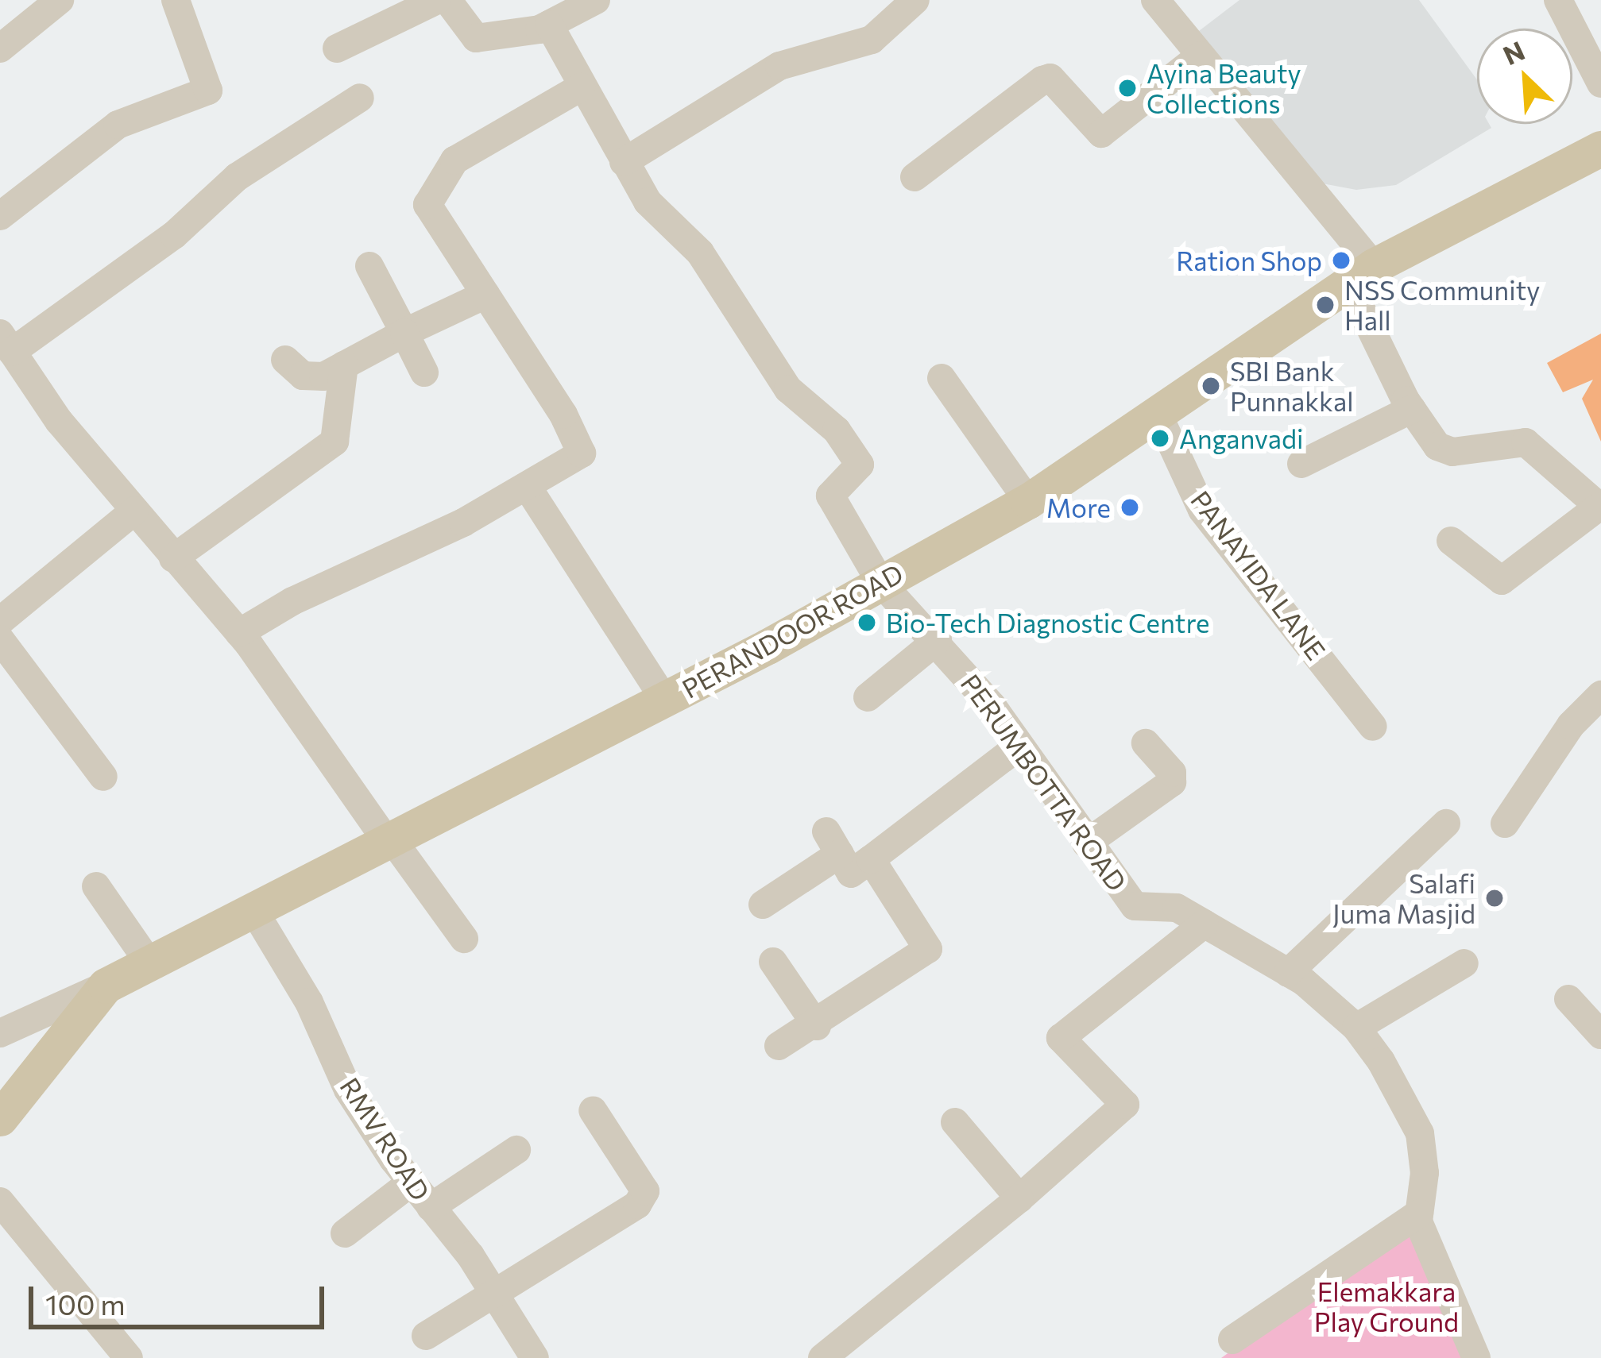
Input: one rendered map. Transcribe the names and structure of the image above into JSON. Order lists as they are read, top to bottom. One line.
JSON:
{"streets":{"main road":["PERANDOOR ROAD"],"street":["PANAYIDA LANE","PERUMBOTTA ROAD","RMV ROAD"]},"crossings":[["PANAYIDA LANE","PERANDOOR ROAD"],["PERANDOOR ROAD","PERUMBOTTA ROAD"],["PERANDOOR ROAD","RMV ROAD"]],"parks":["Elemakkara Play Ground"],"places":["Ayina Beauty Collections","Ration Shop","NSS Community Hall","SBI Bank Punnakkal","Anganvadi","More","Bio-Tech Diagnostic Centre","Salafi Juma Masjid"],"scale_bar":"100 m","north":"top left"}
